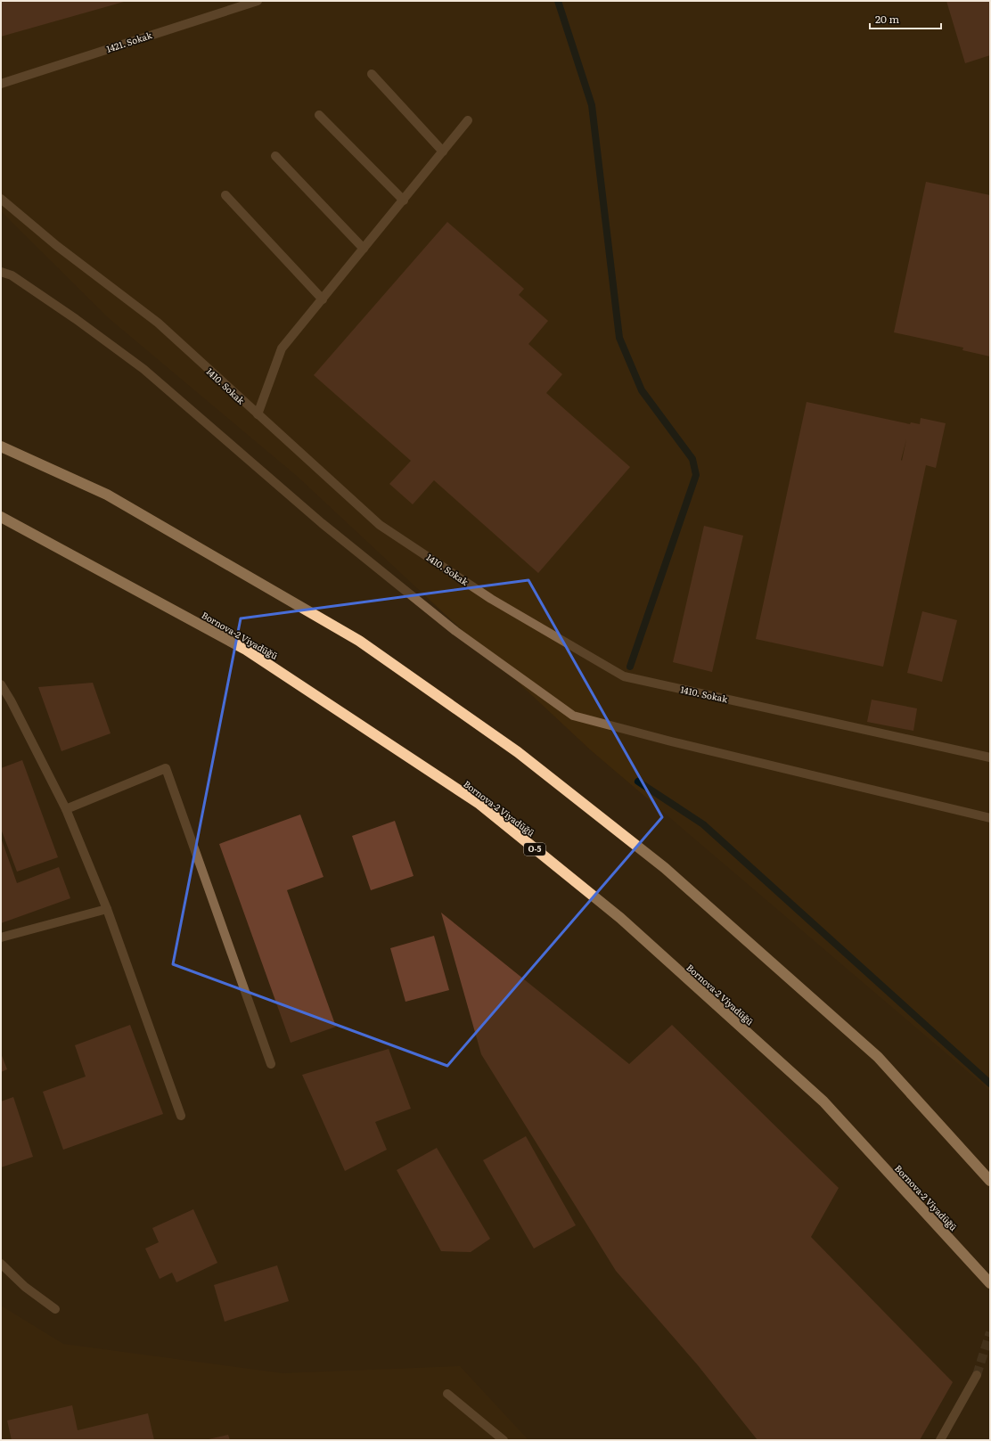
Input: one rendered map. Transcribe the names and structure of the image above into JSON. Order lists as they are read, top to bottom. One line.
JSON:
{"streets":{"highway":["Bornova-2 Viyadüğü","O-5"],"street":["1421. Sokak","1410. Sokak"]},"scale_bar":"20 m"}
